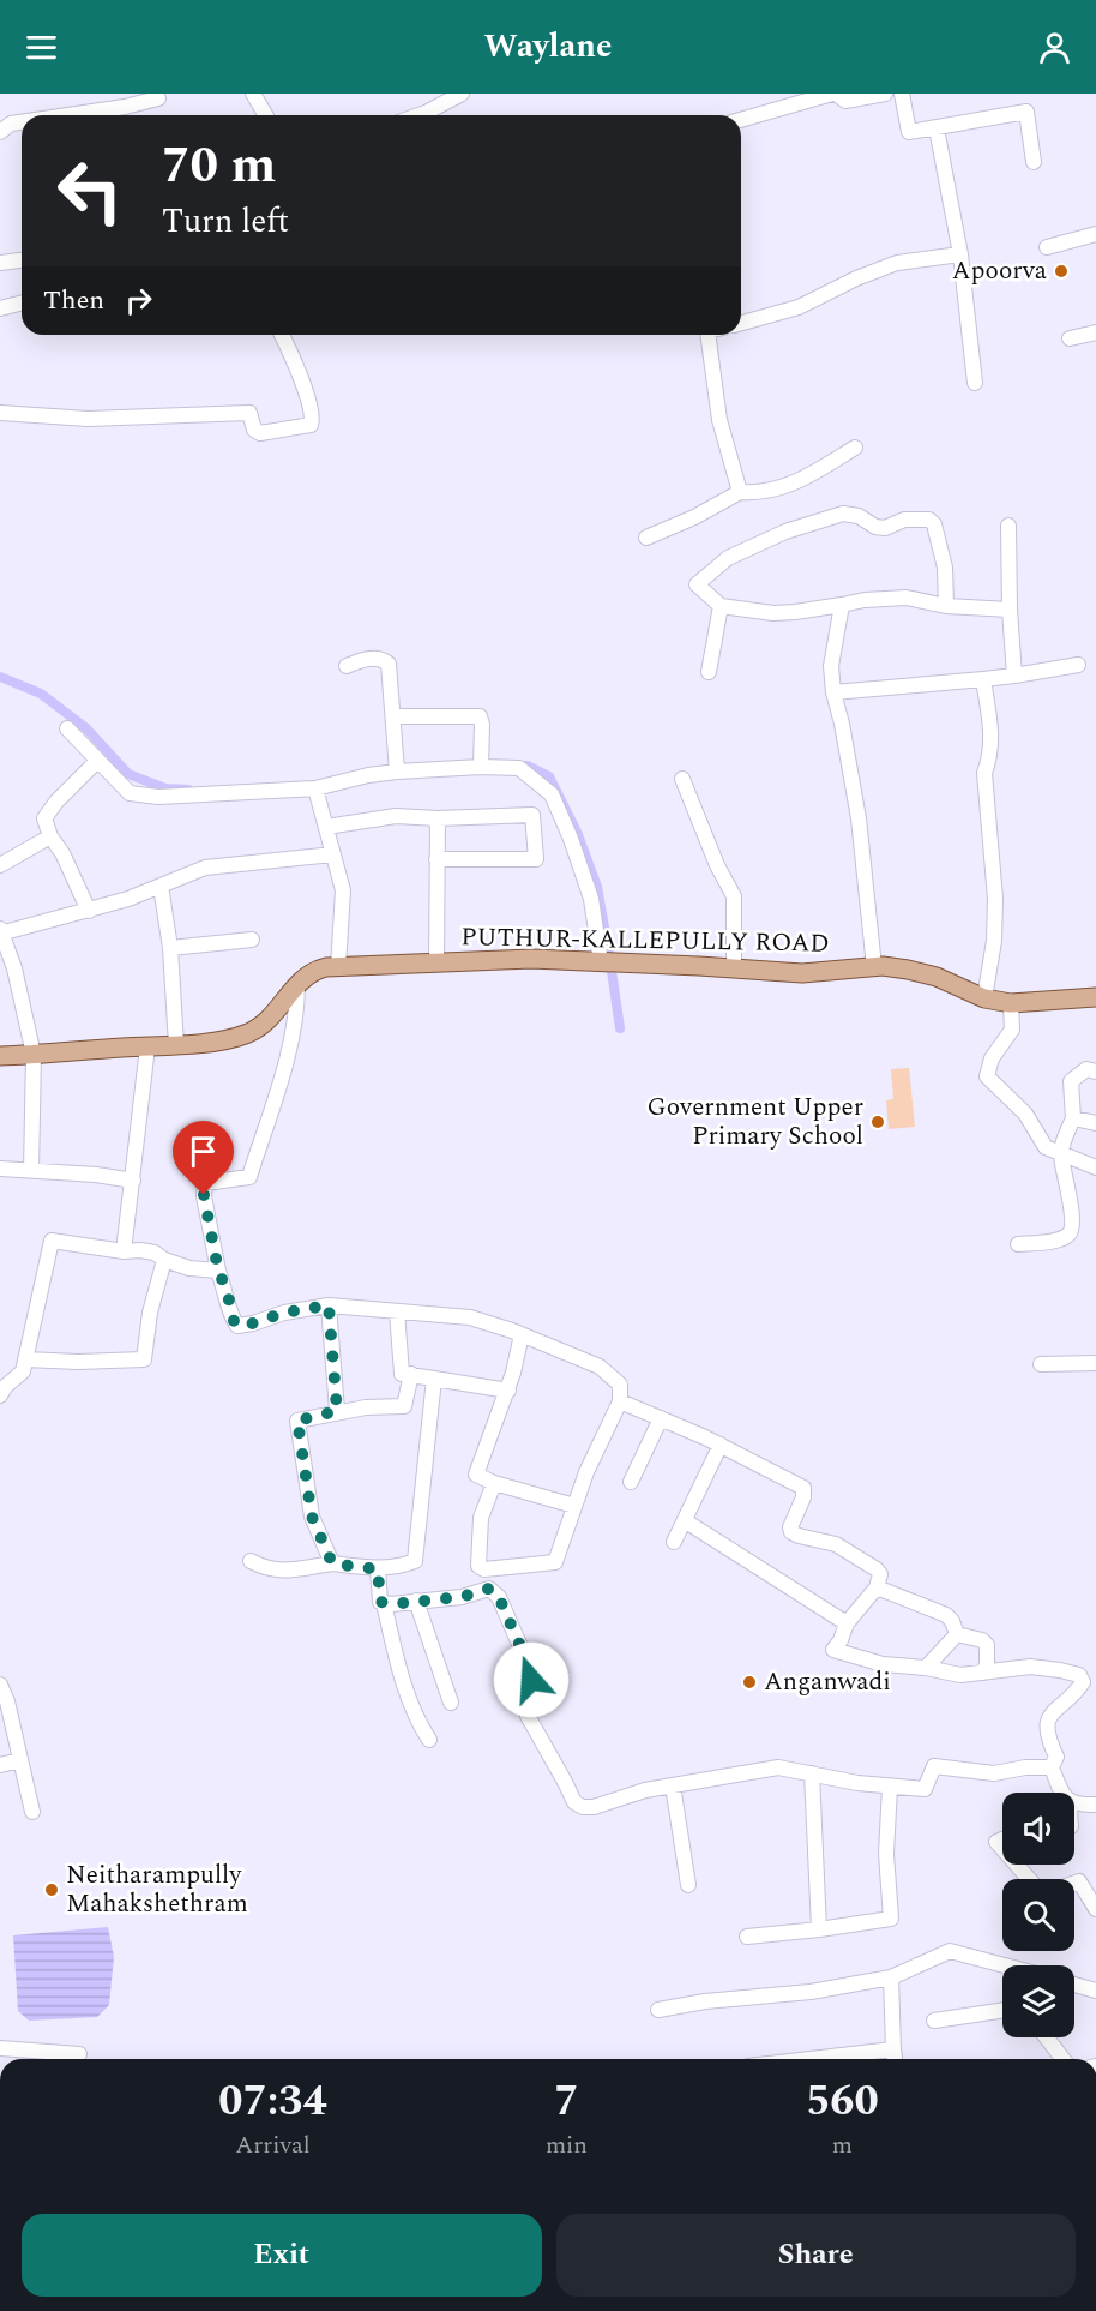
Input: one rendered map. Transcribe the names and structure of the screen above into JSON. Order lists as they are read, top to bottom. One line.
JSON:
{"streets":{"main road":["PUTHUR-KALLEPULLY ROAD"]},"places":["Apoorva","Government Upper Primary School","Anganwadi","Neitharampully Mahakshethram"],"page":{"header":"Waylane","turn":["70 m","Turn left"],"then":"Then","eta":["07:34","Arrival","7","min","560","m"],"buttons":["Exit","Share"]}}
